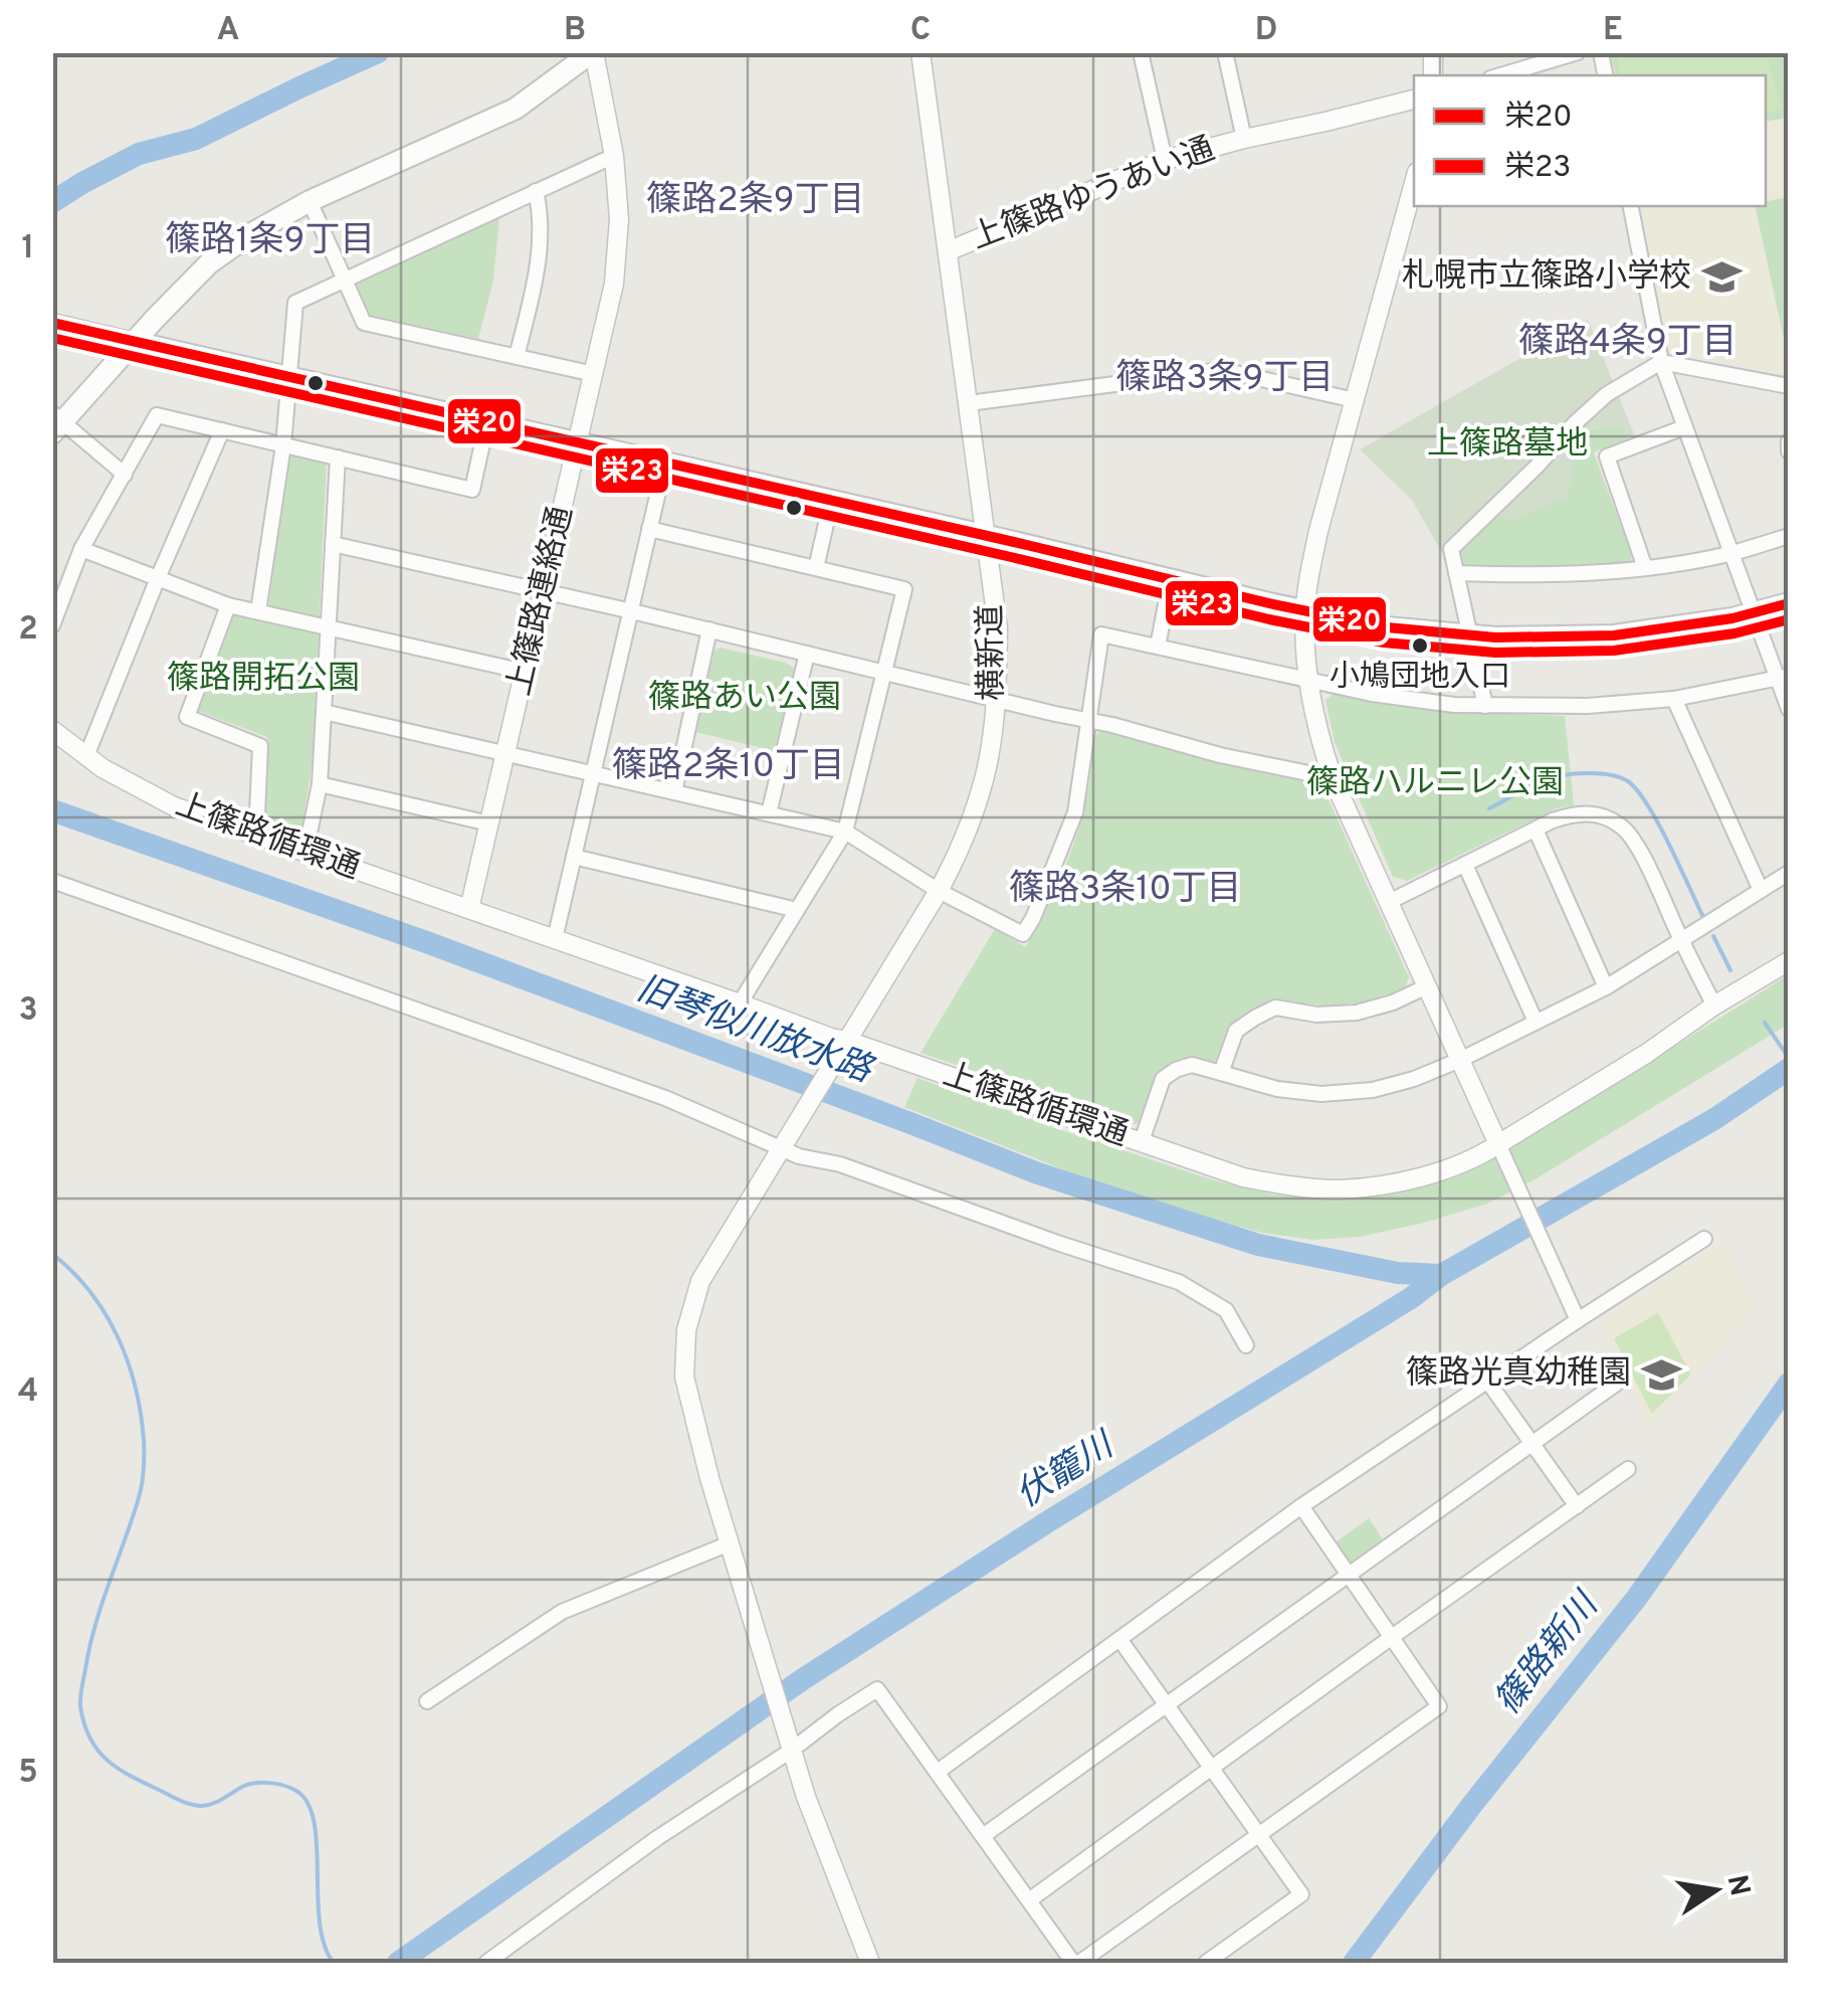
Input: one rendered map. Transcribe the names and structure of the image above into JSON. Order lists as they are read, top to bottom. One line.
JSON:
{"streets":{"street":["上篠路ゆうあい通","上篠路連絡通","横新道","上篠路循環通"]},"crossings":[["上篠路ゆうあい通","横新道"],["上篠路連絡通","上篠路循環通"],["横新道","上篠路循環通"]],"districts":["篠路2条9丁目","篠路1条9丁目","篠路4条9丁目","篠路3条9丁目","篠路2条10丁目","篠路3条10丁目"],"water":["旧琴似川放水路","伏籠川","篠路新川"],"parks":["上篠路墓地","篠路開拓公園","篠路あい公園","篠路ハルニレ公園"],"places":{"school or university":["札幌市立篠路小学校","篠路光真幼稚園"],"other":["小鳩団地入口"]},"lines":["transit line 栄20","transit line 栄23"],"legend":["栄20","栄23"],"north":"right","grid":{"columns":["A","B","C","D","E"],"rows":["1","2","3","4","5"]}}
